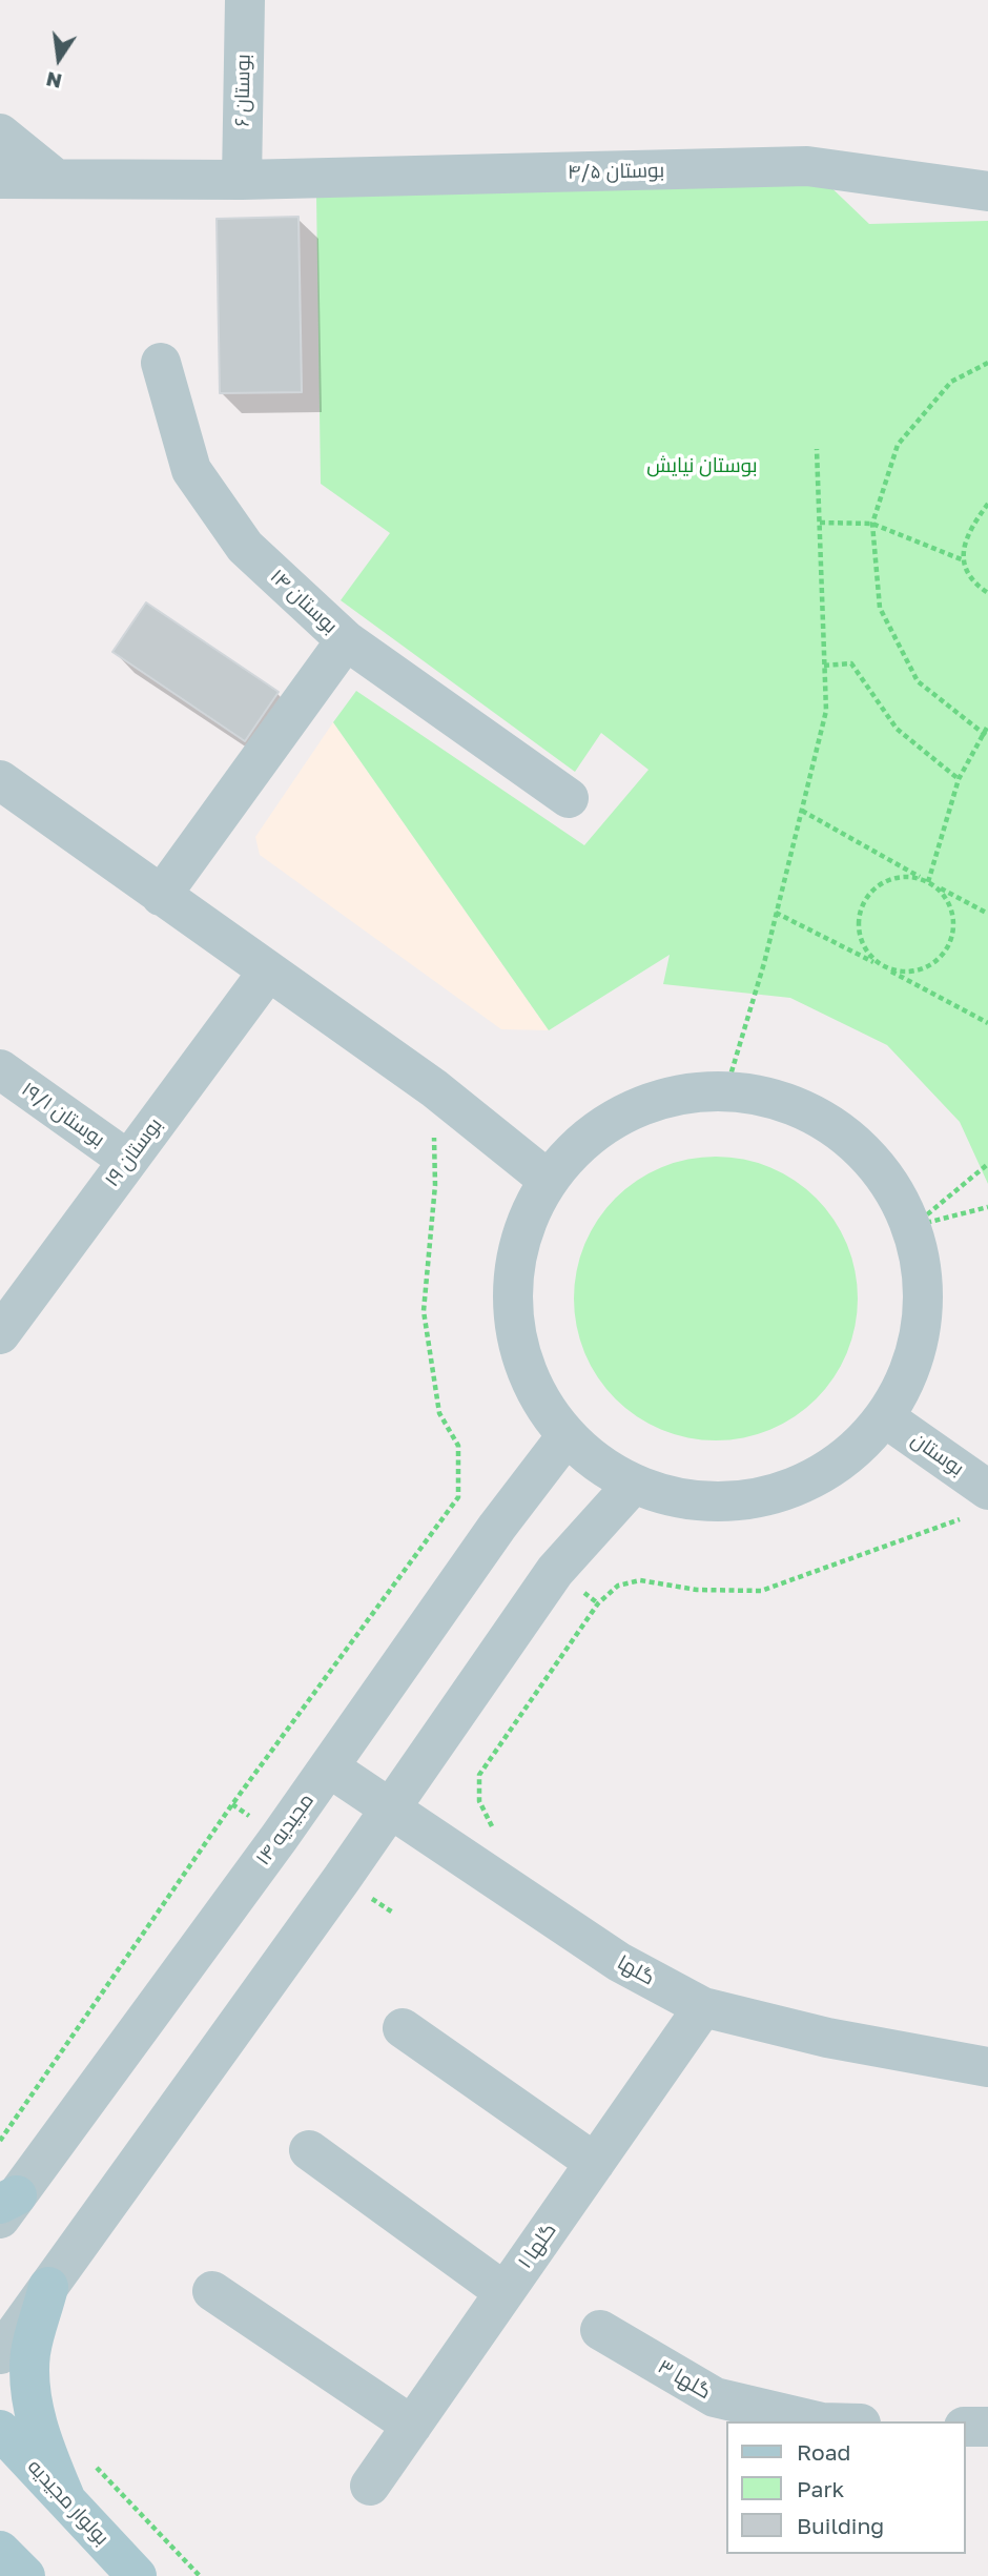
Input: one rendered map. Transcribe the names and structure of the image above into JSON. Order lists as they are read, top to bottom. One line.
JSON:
{"streets":{"main road":["بولوار مجیدیه"],"street":["بوستان ۶","بوستان ۴/۵","بوستان ۱۴","بوستان ۱۹/۱","بوستان ۱۹","بوستان","مجیدیه ۱۴","گلها","گلها ۱","گلها ۳"]},"crossings":[["بوستان ۶","بوستان ۴/۵"],["بوستان ۱۹/۱","بوستان ۱۹"],["مجیدیه ۱۴","گلها"],["گلها","گلها ۱"]],"parks":["بوستان نیایش"],"legend":["Road","Park","Building"],"north":"bottom"}
